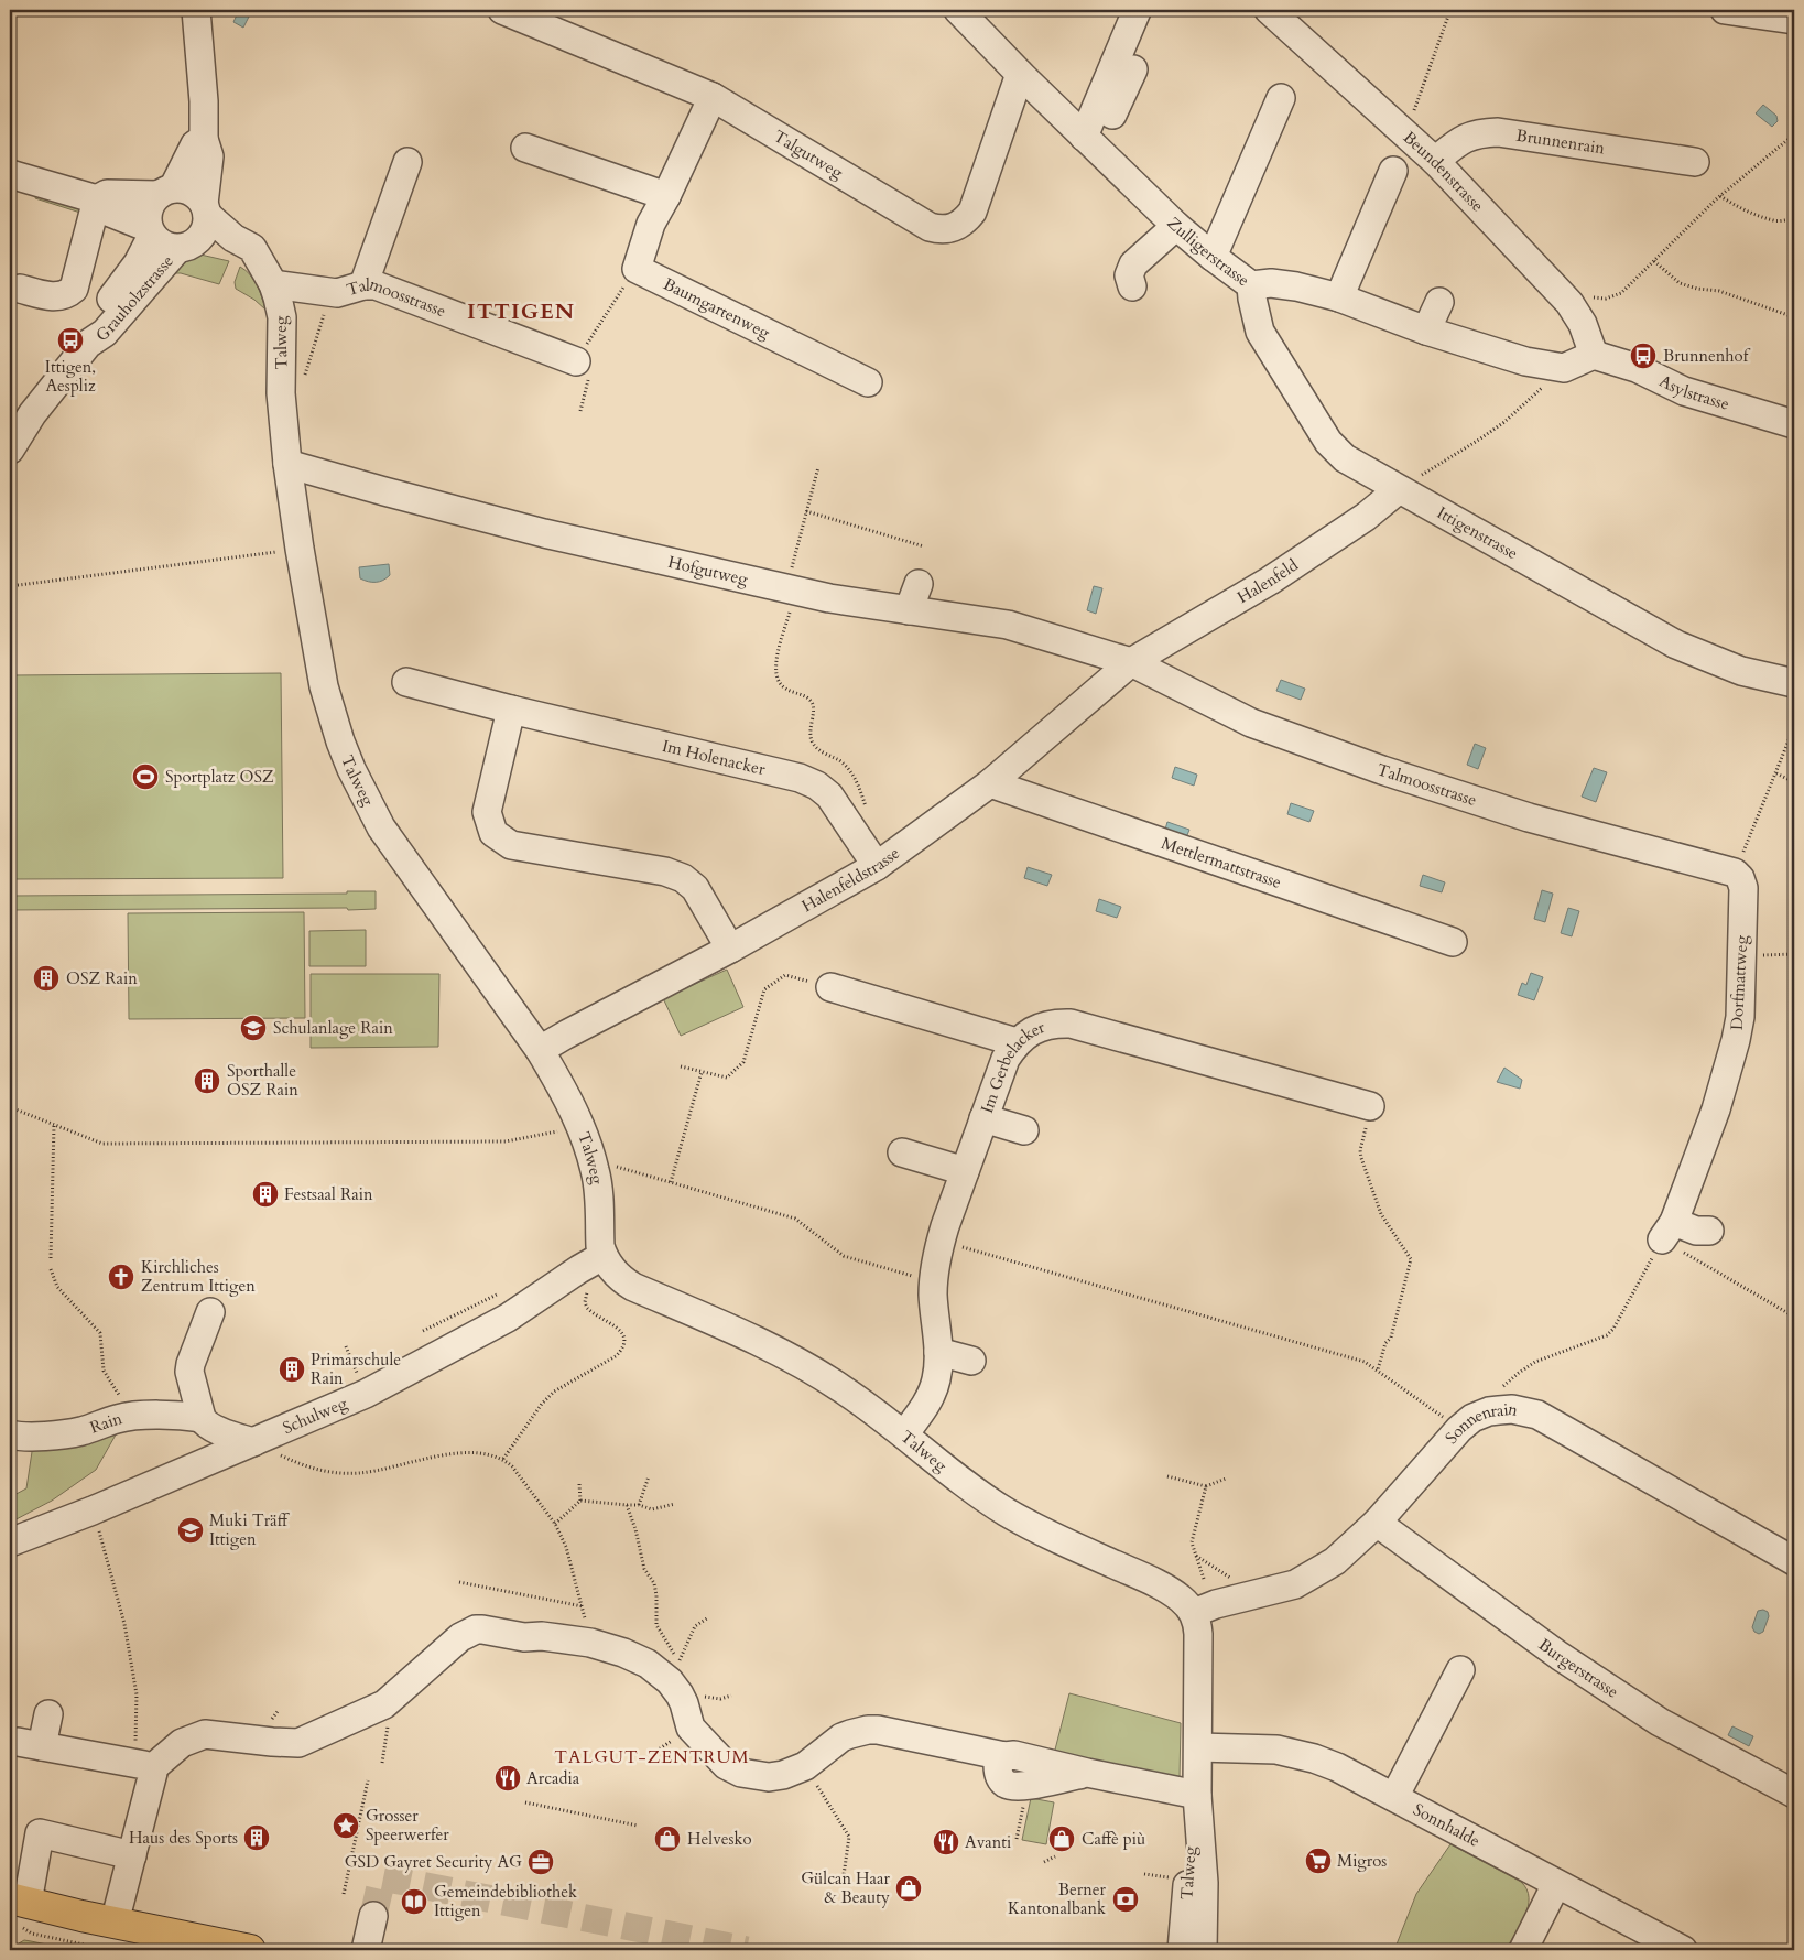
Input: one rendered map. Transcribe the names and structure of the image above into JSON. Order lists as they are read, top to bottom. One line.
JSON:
{"streets":{"street":["Brunnenrain","Talgutweg","Beundenstrasse","Zulligerstrasse","Grauholzstrasse","Talmoosstrasse","Baumgartenweg","Talweg","Asylstrasse","Ittigenstrasse","Hofgutweg","Halenfeld","Im Holenacker","Mettlermattstrasse","Halenfeldstrasse","Dorfmattweg","Im Gerbelacker","Schulweg","Rain","Sonnenrain","Burgerstrasse","Sonnhalde"]},"crossings":[["Brunnenrain","Beundenstrasse"],["Talgutweg","Zulligerstrasse"],["Beundenstrasse","Asylstrasse"],["Zulligerstrasse","Ittigenstrasse"],["Grauholzstrasse","Talweg"],["Talmoosstrasse","Talweg"],["Talmoosstrasse","Hofgutweg"],["Talmoosstrasse","Halenfeld"],["Talmoosstrasse","Halenfeldstrasse"],["Talmoosstrasse","Dorfmattweg"],["Talweg","Hofgutweg"],["Talweg","Halenfeldstrasse"],["Talweg","Im Gerbelacker"],["Talweg","Schulweg"],["Talweg","Sonnenrain"],["Talweg","Sonnhalde"],["Ittigenstrasse","Halenfeld"],["Hofgutweg","Halenfeld"],["Hofgutweg","Halenfeldstrasse"],["Halenfeld","Halenfeldstrasse"],["Im Holenacker","Halenfeldstrasse"],["Mettlermattstrasse","Halenfeldstrasse"],["Schulweg","Rain"],["Sonnenrain","Burgerstrasse"]],"districts":["ITTIGEN","TALGUT-ZENTRUM"],"places":{"bus stop":["Ittigen, Aespliz","Brunnenhof"],"sports":["Sportplatz OSZ"],"building":["OSZ Rain","Sporthalle OSZ Rain","Festsaal Rain","Primarschule Rain","Haus des Sports"],"school or university":["Schulanlage Rain","Muki Träff Ittigen"],"church":["Kirchliches Zentrum Ittigen"],"restaurant":["Arcadia","Avanti"],"place":["Grosser Speerwerfer"],"shop":["Helvesko","Caffè più","Gülcan Haar & Beauty"],"supermarket":["Migros"],"office":["GSD Gayret Security AG"],"bank":["Berner Kantonalbank"],"library":["Gemeindebibliothek Ittigen"]}}
